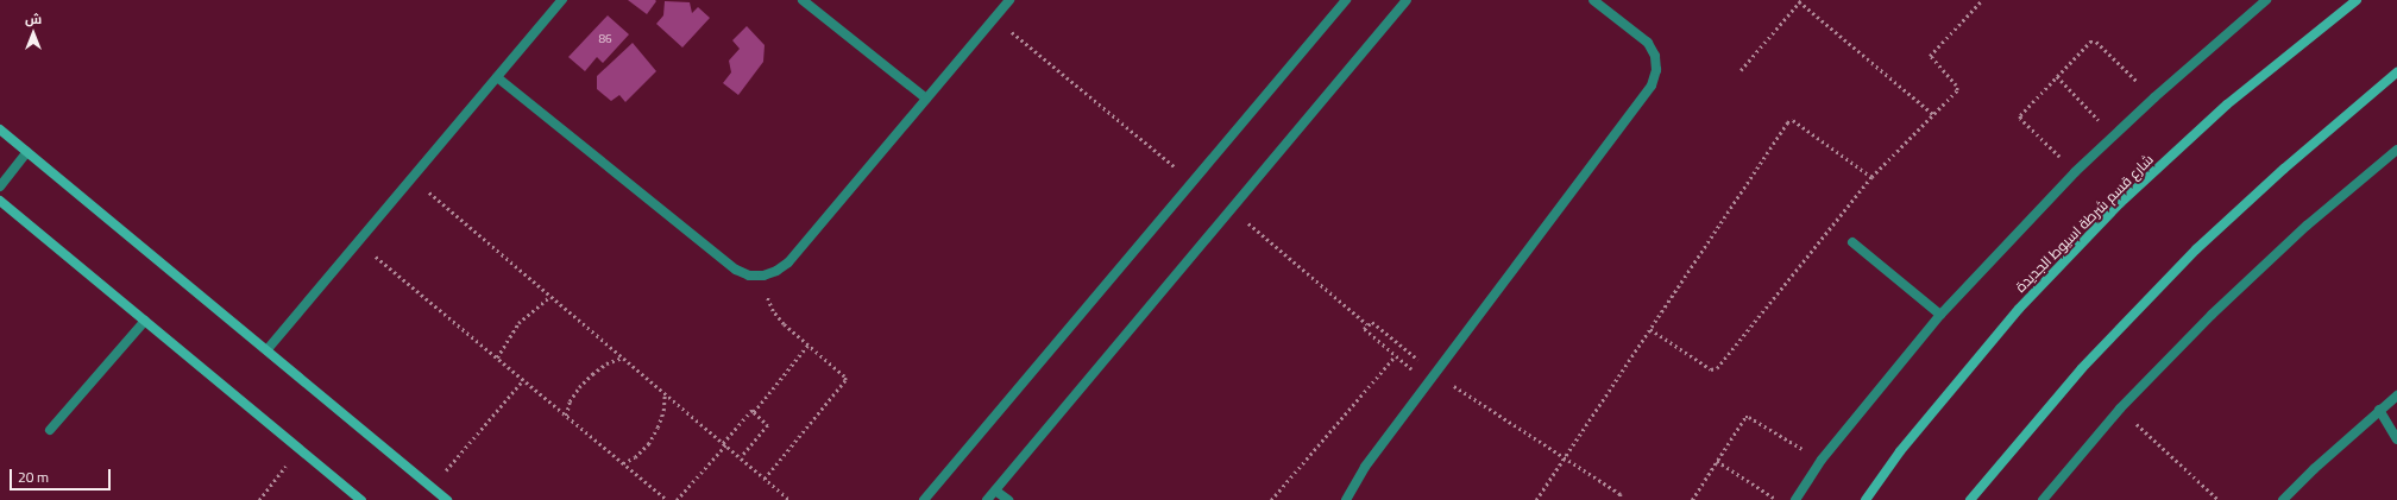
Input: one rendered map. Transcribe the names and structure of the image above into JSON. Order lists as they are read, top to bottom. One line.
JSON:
{"streets":{"main road":["شارع قسم شرطة اسيوط الجديدة"]},"house_numbers":["86"],"scale_bar":"20 m","north":"top"}
